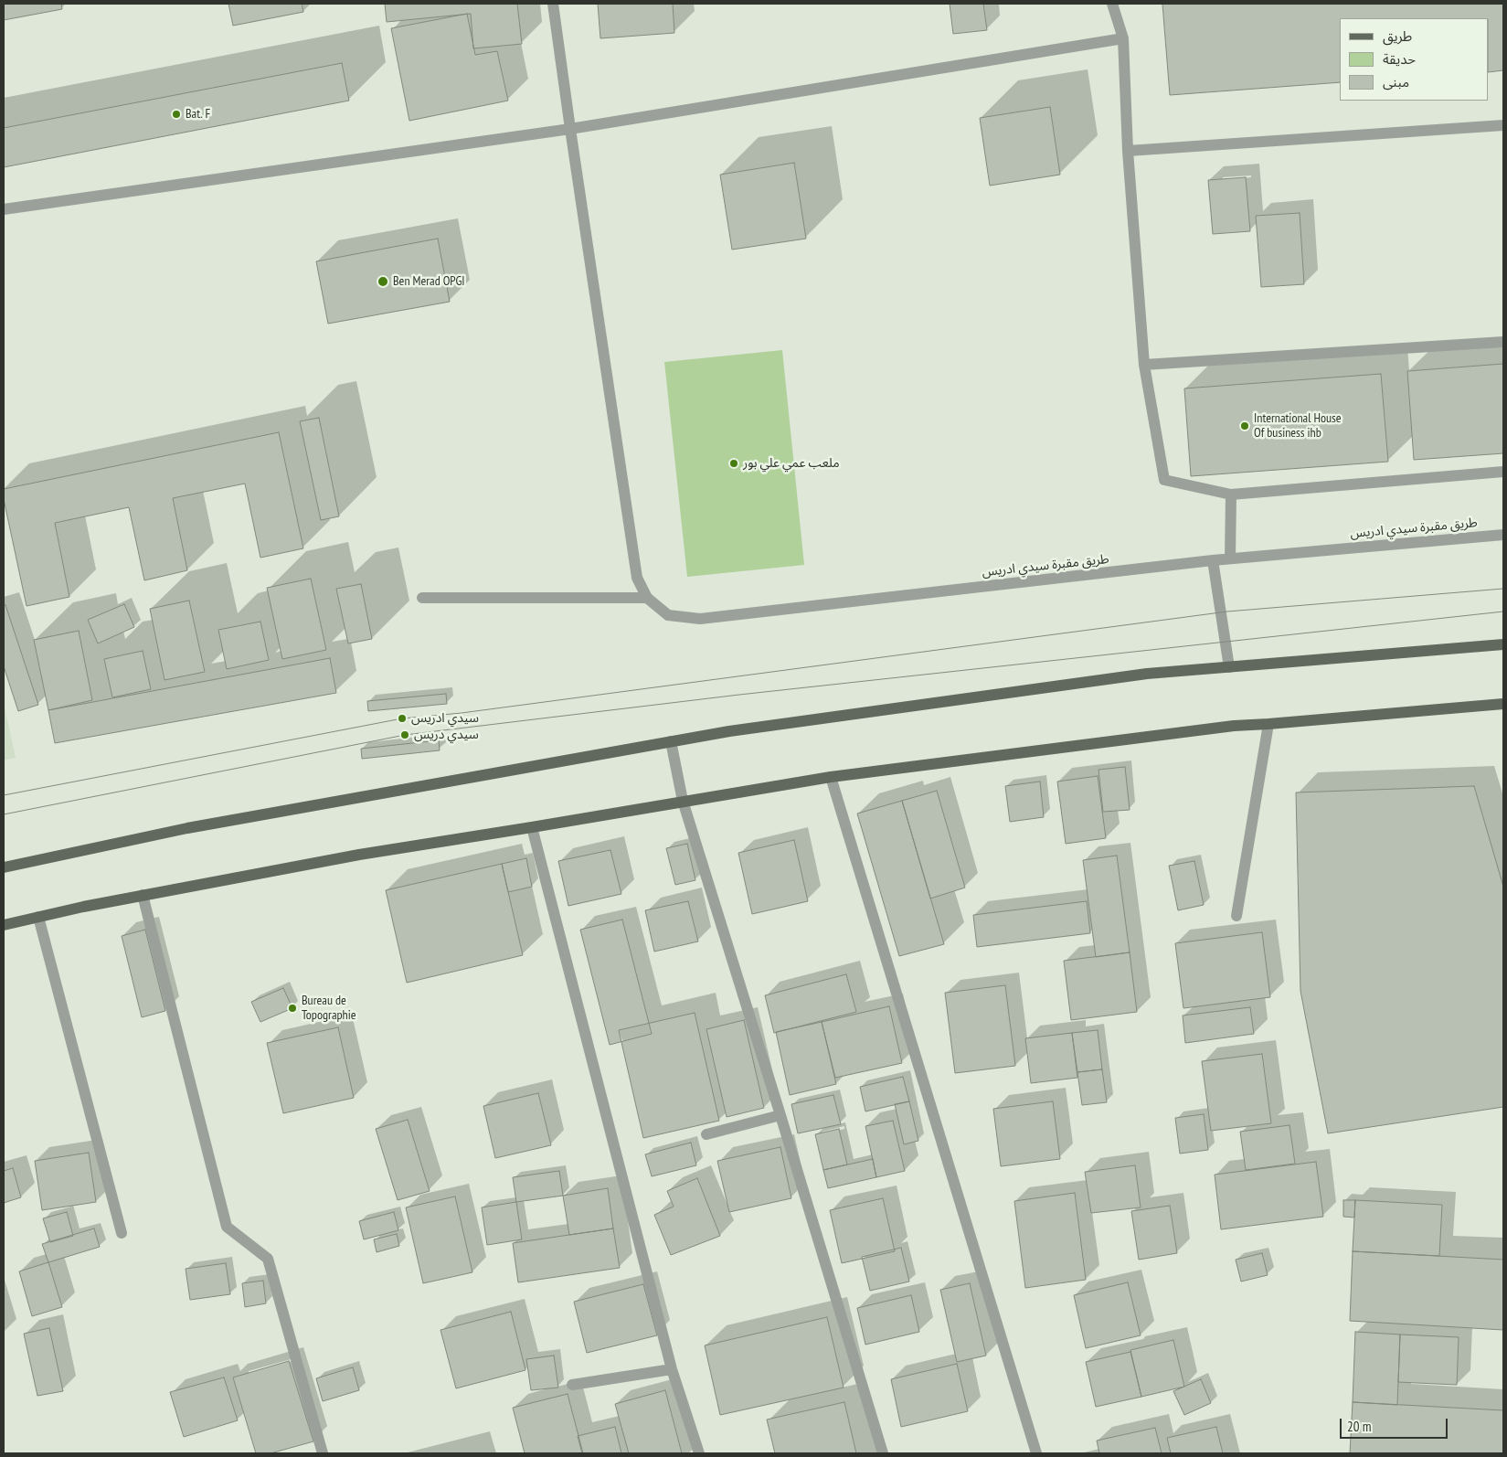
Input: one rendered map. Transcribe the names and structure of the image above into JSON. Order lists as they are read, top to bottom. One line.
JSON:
{"streets":{"street":["طريق مقبرة سيدي ادريس"]},"places":["Bat. F","Ben Merad OPGI","International House Of business ihb","ملعب عمي علي بور","سيدي ادريس","سيدي دريس","Bureau de Topographie"],"legend":["طريق","حديقة","مبنى"],"scale_bar":"20 m"}
